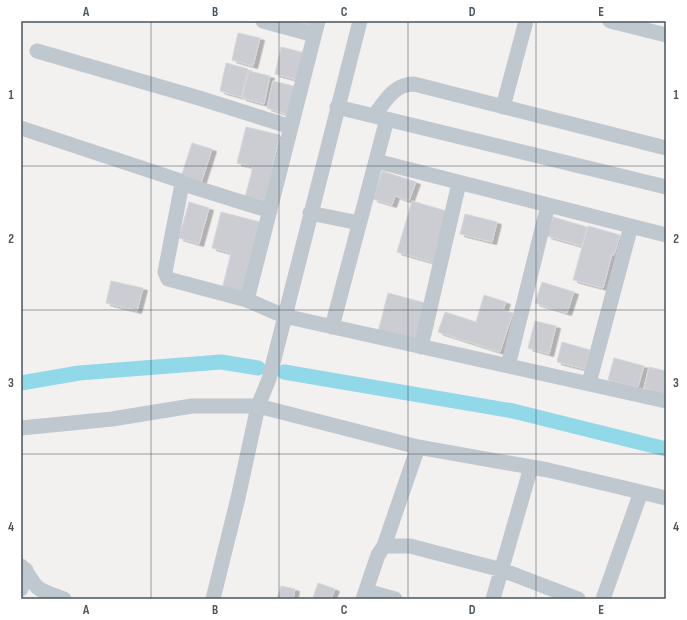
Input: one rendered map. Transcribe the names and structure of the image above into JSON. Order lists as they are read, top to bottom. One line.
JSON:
{"grid":{"columns":["A","B","C","D","E"],"rows":["1","2","3","4"]}}
